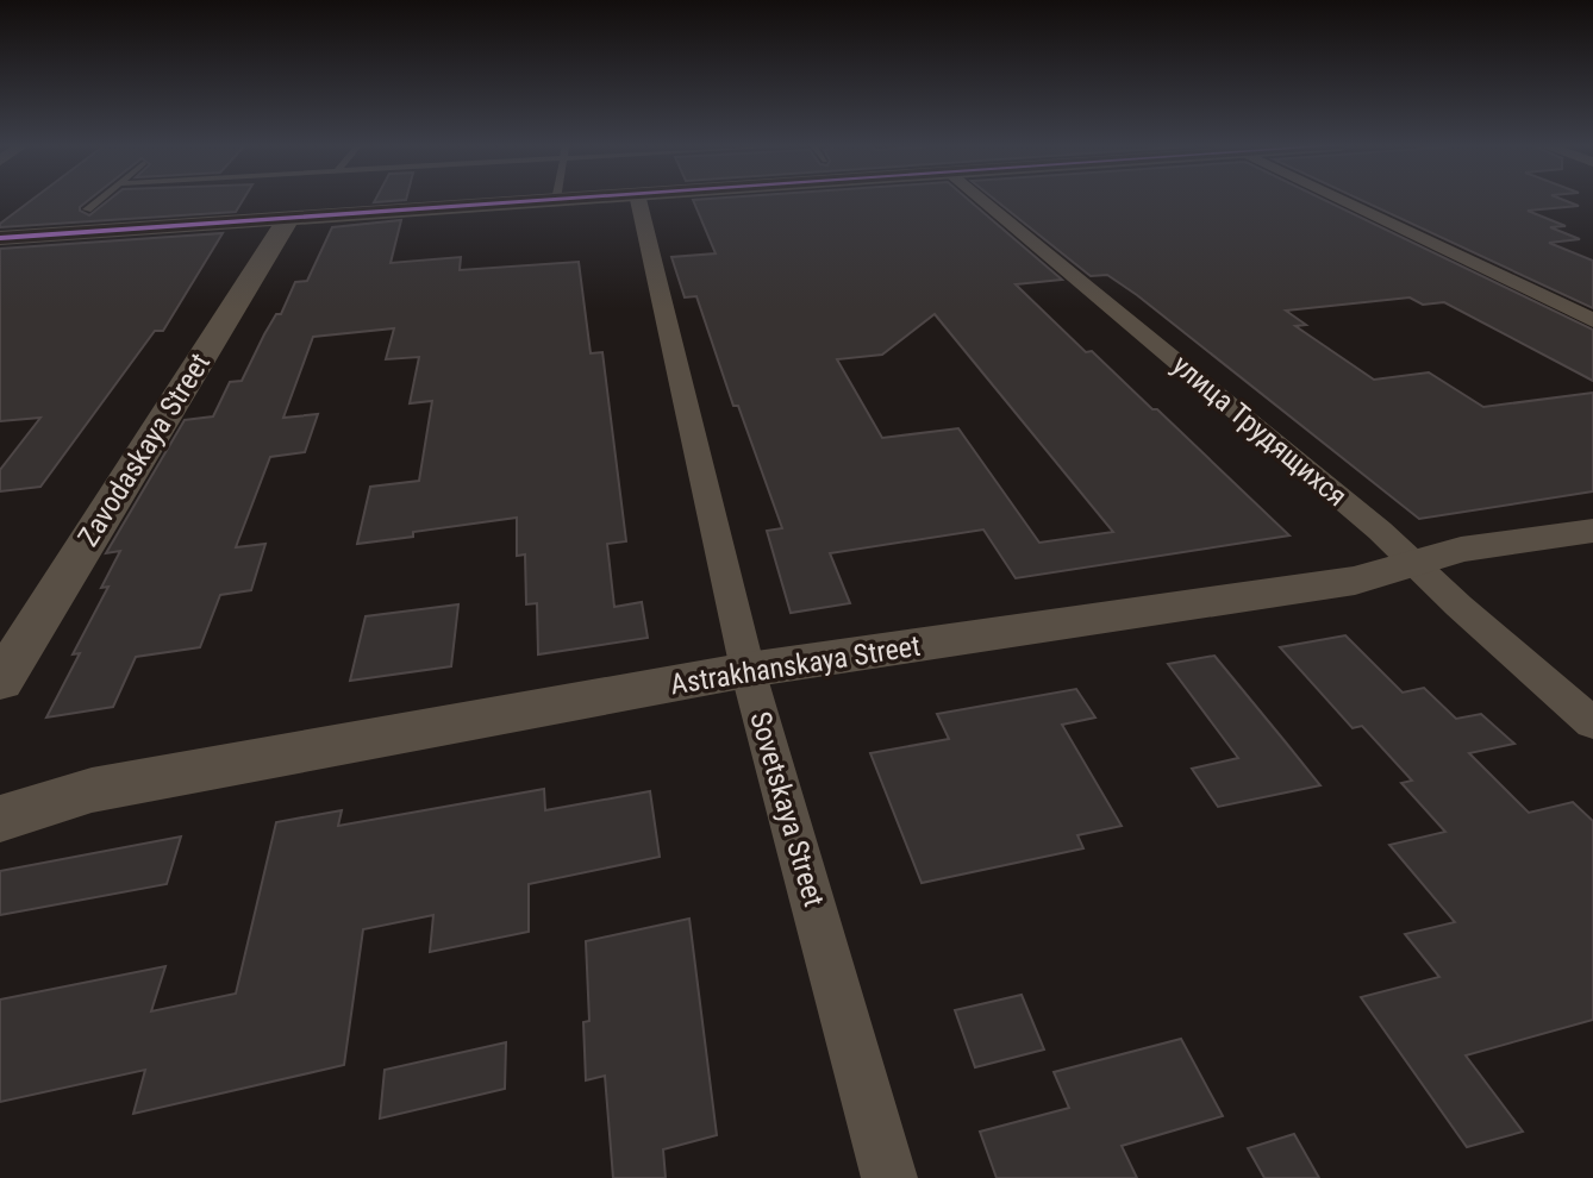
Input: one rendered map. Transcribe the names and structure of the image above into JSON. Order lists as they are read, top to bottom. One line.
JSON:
{"streets":{"street":["улица Трудящихся","Zavodaskaya Street","Astrakhanskaya Street","Sovetskaya Street"]},"crossings":[["улица Трудящихся","Astrakhanskaya Street"],["Astrakhanskaya Street","Sovetskaya Street"]]}
